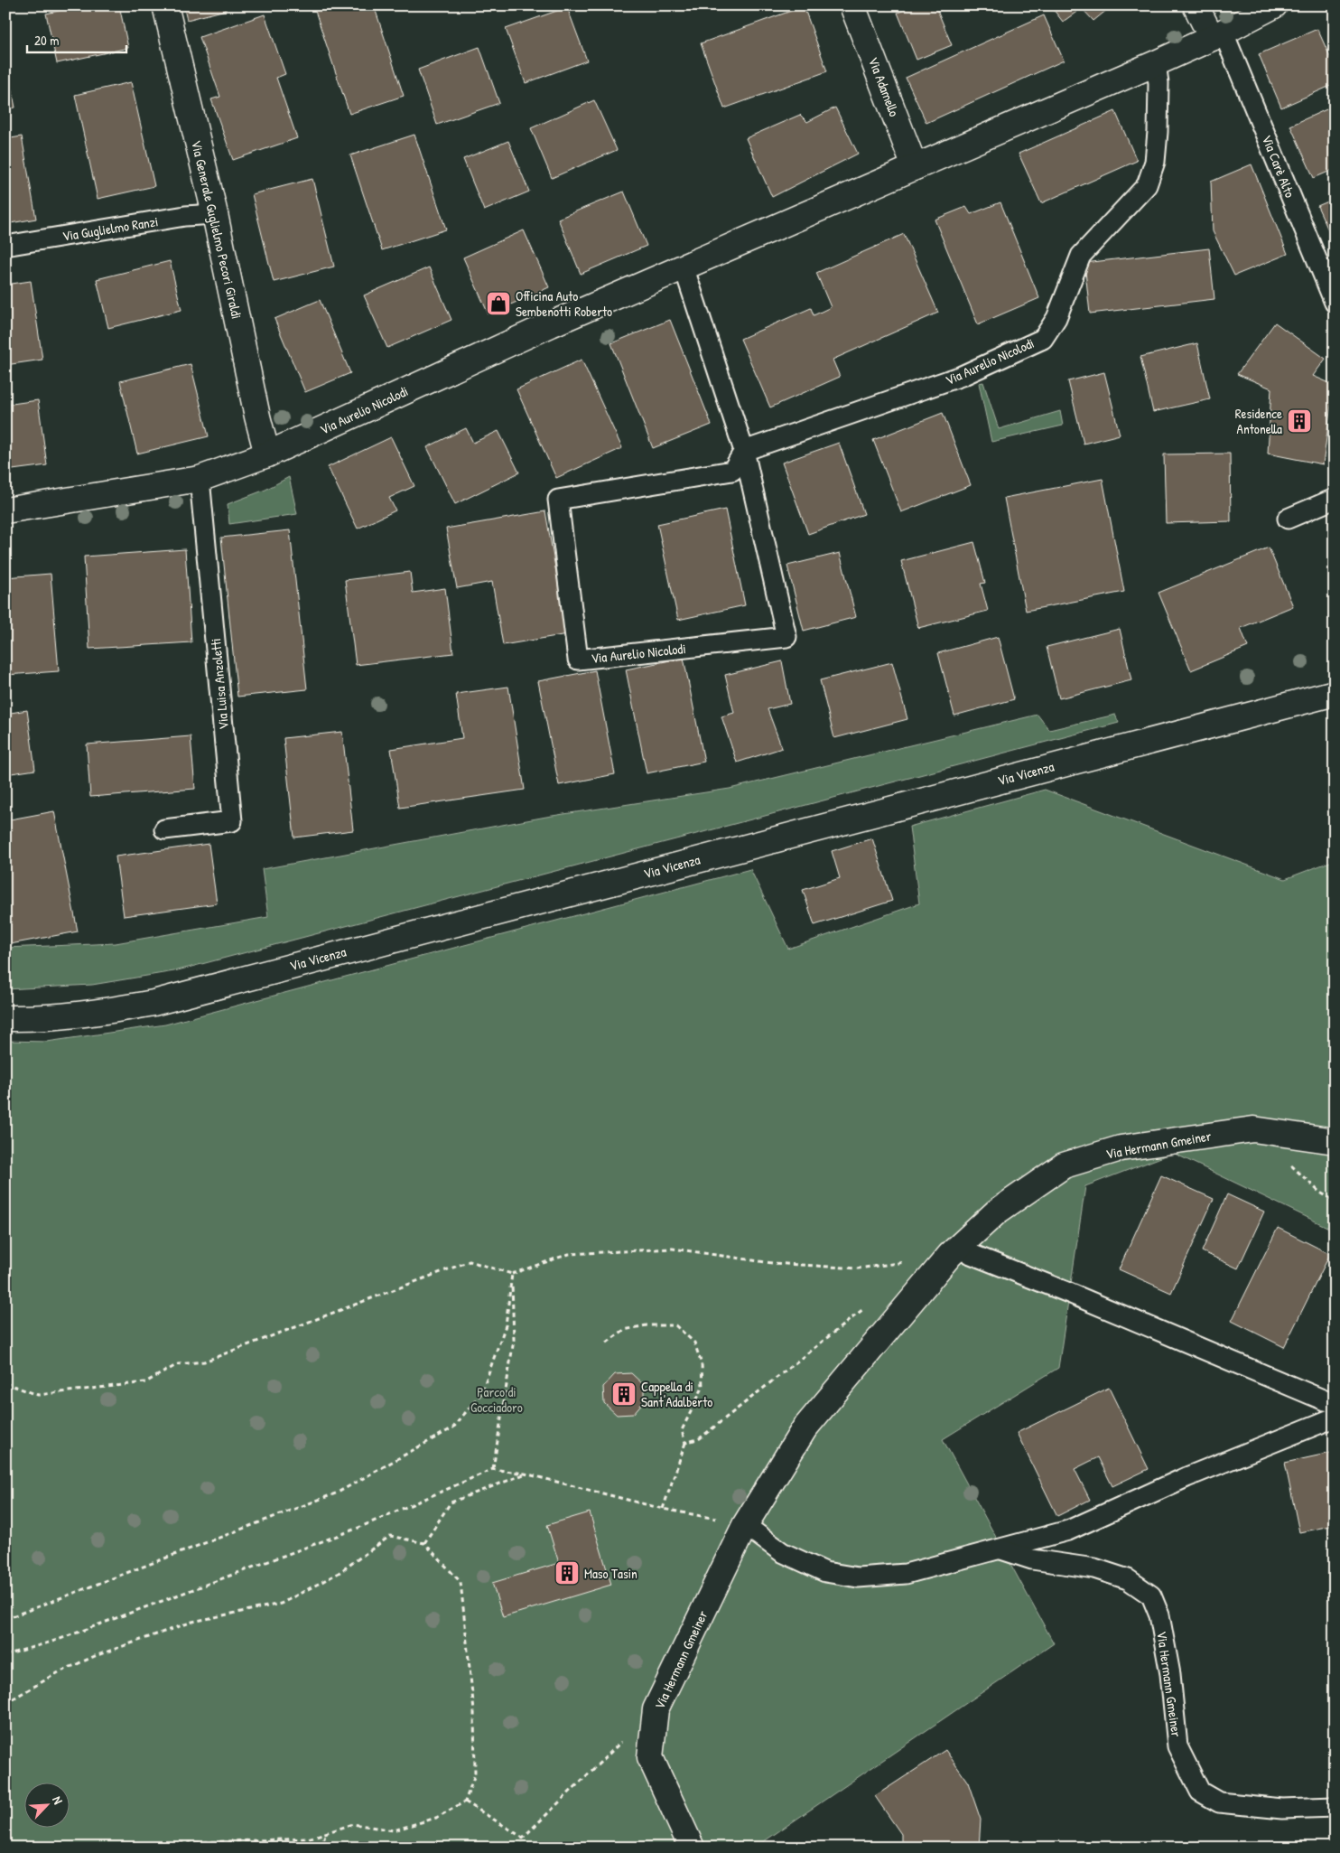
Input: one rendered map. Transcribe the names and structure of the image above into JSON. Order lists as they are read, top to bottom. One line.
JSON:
{"streets":{"street":["Via Adamello","Via Generale Guglielmo Pecori Giraldi","Via Aurelio Nicolodi","Via Vicenza","Via Hermann Gmeiner"],"lane":["Via Carè Alto","Via Guglielmo Ranzi","Via Luisa Anzoletti"]},"crossings":[["Via Adamello","Via Aurelio Nicolodi"],["Via Carè Alto","Via Aurelio Nicolodi"],["Via Guglielmo Ranzi","Via Generale Guglielmo Pecori Giraldi"],["Via Generale Guglielmo Pecori Giraldi","Via Aurelio Nicolodi"]],"parks":["Parco di Gocciadoro"],"places":{"shop":["Officina Auto Sembenotti Roberto"],"building":["Residence Antonella","Cappella di Sant'Adalberto","Maso Tasin"]},"scale_bar":"20 m","north":"top right"}
